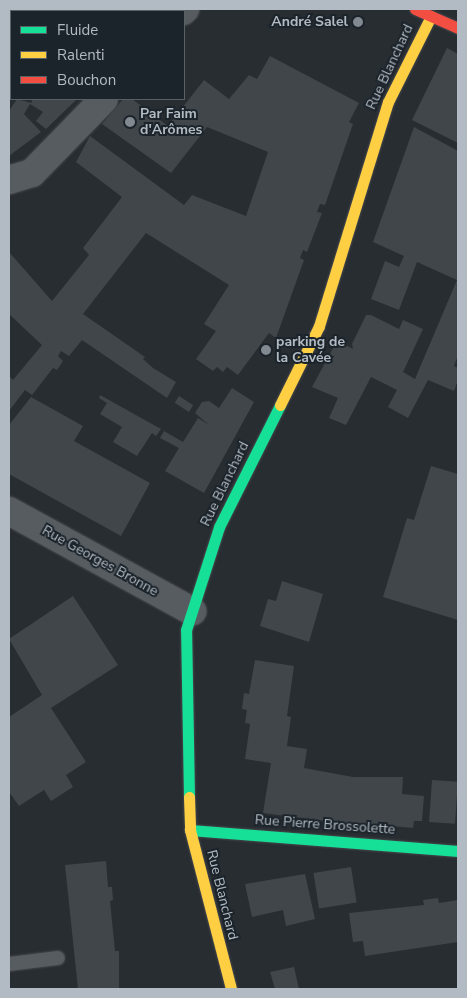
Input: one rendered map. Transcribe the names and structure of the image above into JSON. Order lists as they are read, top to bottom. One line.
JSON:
{"streets":{"street":["Rue Blanchard","Rue Georges Bronne","Rue Pierre Brossolette"]},"crossings":[["Rue Blanchard","Rue Georges Bronne"],["Rue Blanchard","Rue Pierre Brossolette"]],"places":["André Salel","Par Faim d'Arômes","parking de la Cavée"],"legend":["Fluide","Ralenti","Bouchon"]}
